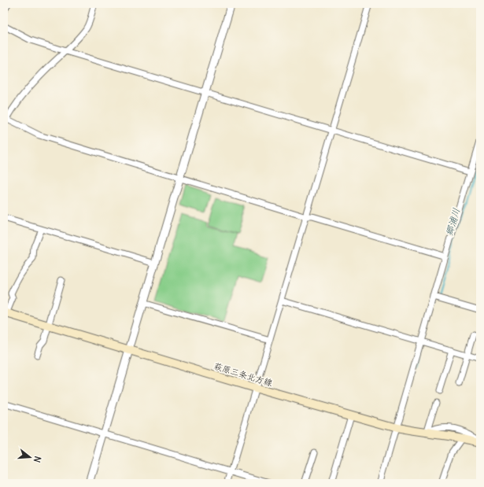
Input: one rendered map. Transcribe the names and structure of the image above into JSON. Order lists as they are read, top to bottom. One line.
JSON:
{"streets":{"main road":["萩原三条北方線"]},"water":["郷浦川"],"north":"right"}
